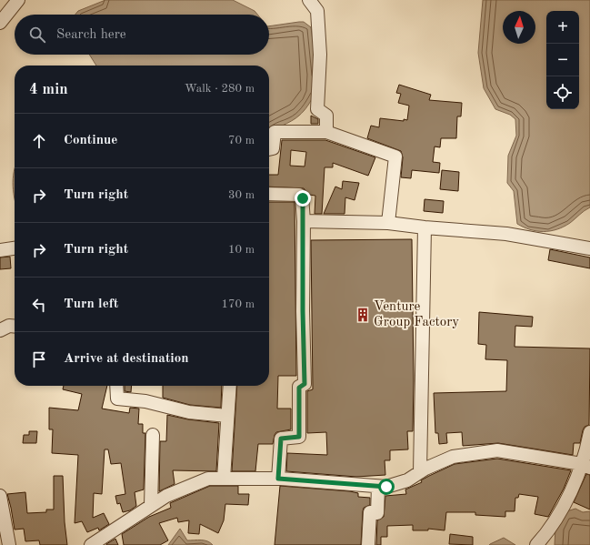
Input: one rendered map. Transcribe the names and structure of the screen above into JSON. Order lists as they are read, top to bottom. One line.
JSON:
{"places":{"building":["Venture Group Factory"]},"north":"top","page":{"map_buttons":["+","−"],"search":"Search here","heading":["4 min","Walk · 280 m"],"list":[["Continue","70 m"],["Turn right","30 m"],["Turn right","10 m"],["Turn left","170 m"],"Arrive at destination"]}}
